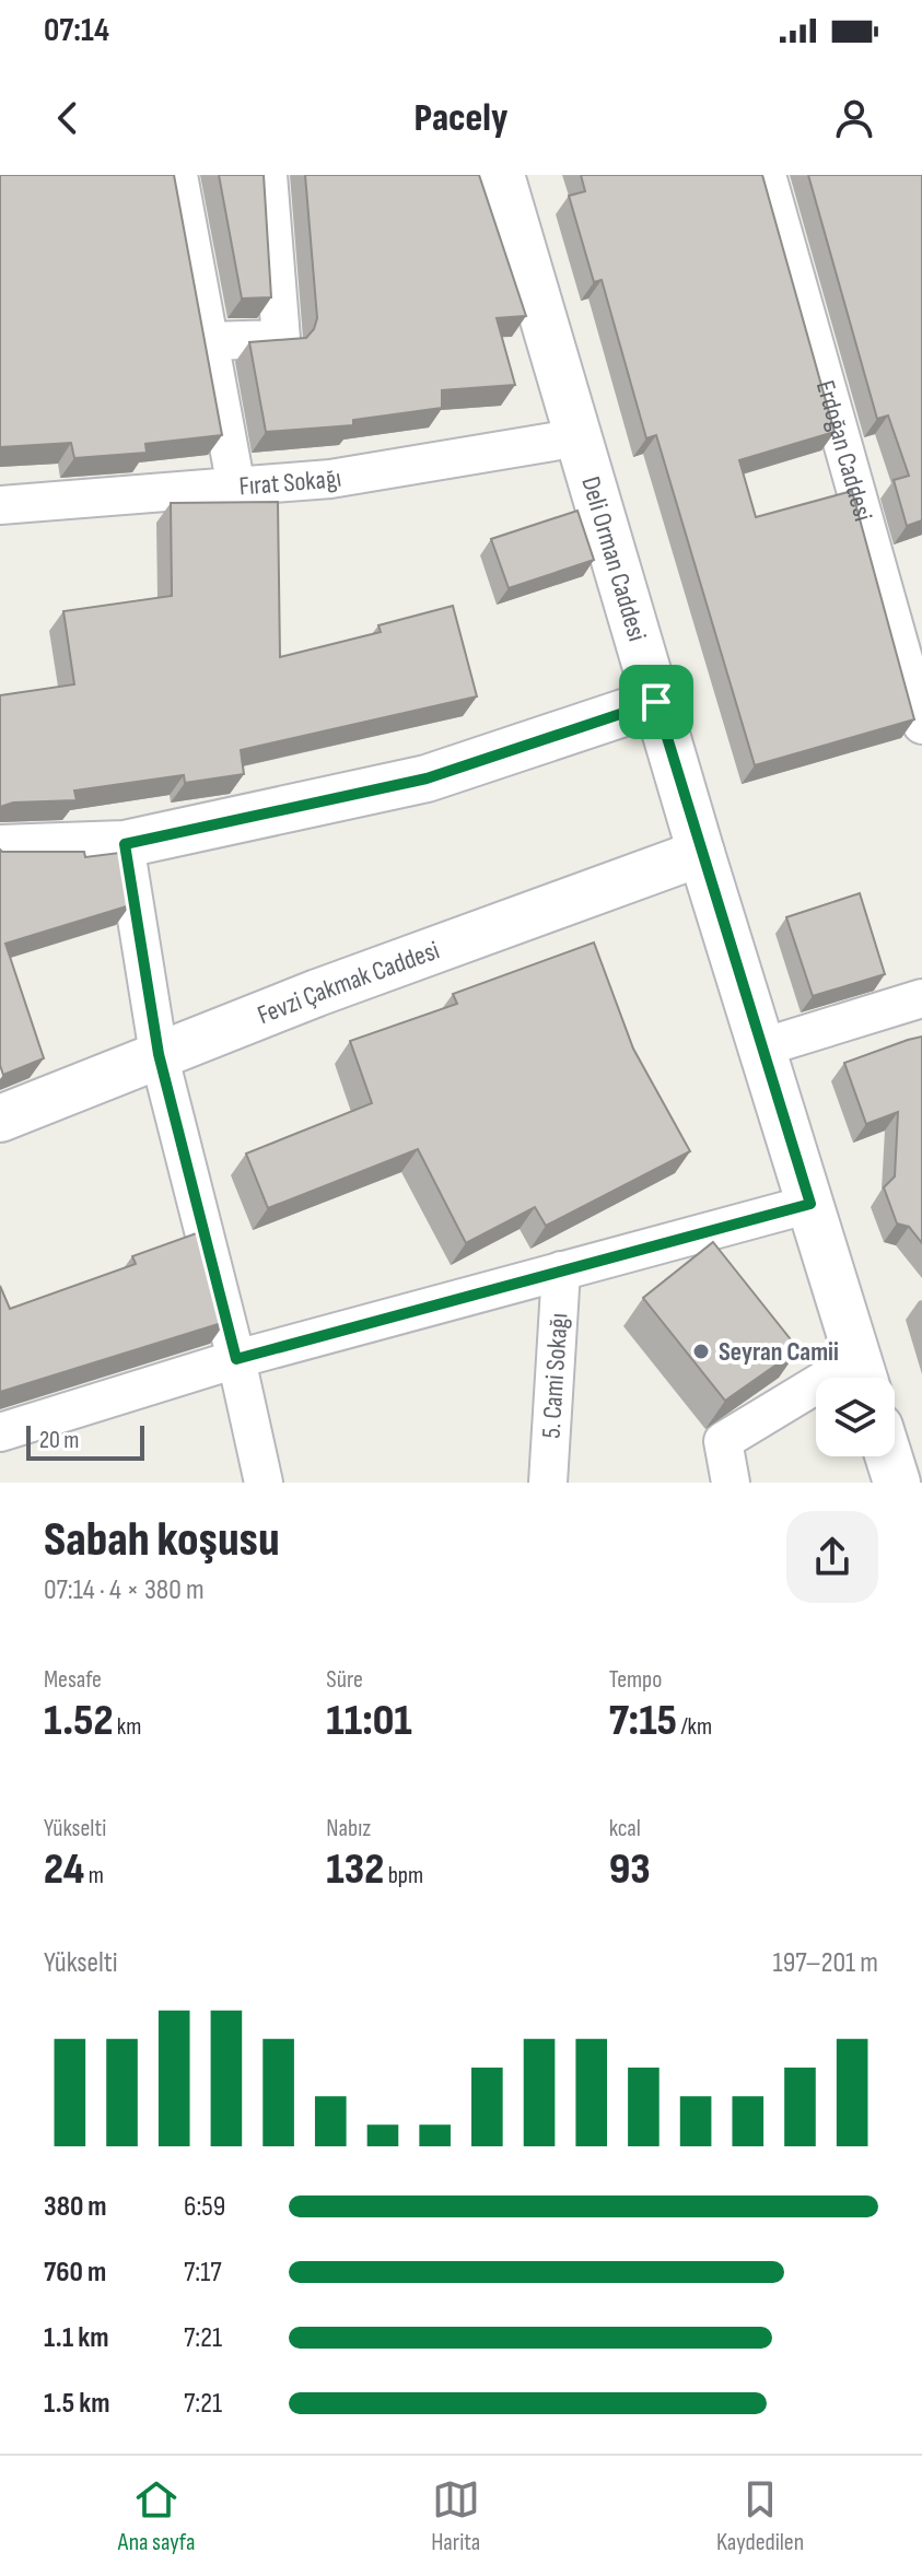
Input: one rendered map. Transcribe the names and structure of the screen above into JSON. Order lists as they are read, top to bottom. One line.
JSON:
{"streets":{"street":["Erdoğan Caddesi","Fırat Sokağı","Deli Orman Caddesi","Fevzi Çakmak Caddesi","5. Cami Sokağı"]},"crossings":[["Fırat Sokağı","Deli Orman Caddesi"],["Deli Orman Caddesi","Fevzi Çakmak Caddesi"]],"places":["Seyran Camii"],"scale_bar":"20 m","page":{"status":"07:14","header":"Pacely","scale":"20 m","heading":["Sabah koşusu","07:14 · 4 × 380 m"],"stats":[["Mesafe","1.52 km"],["Süre","11:01"],["Tempo","7:15 /km"],["Yükselti","24 m"],["Nabız","132 bpm"],["kcal","93"]],"chart":["Yükselti","197–201 m"],"list":[{"name":"380 m","note":"6:59"},{"name":"760 m","note":"7:17"},{"name":"1.1 km","note":"7:21"},{"name":"1.5 km","note":"7:21"}],"tabs":["Ana sayfa","Harita","Kaydedilen"]}}
